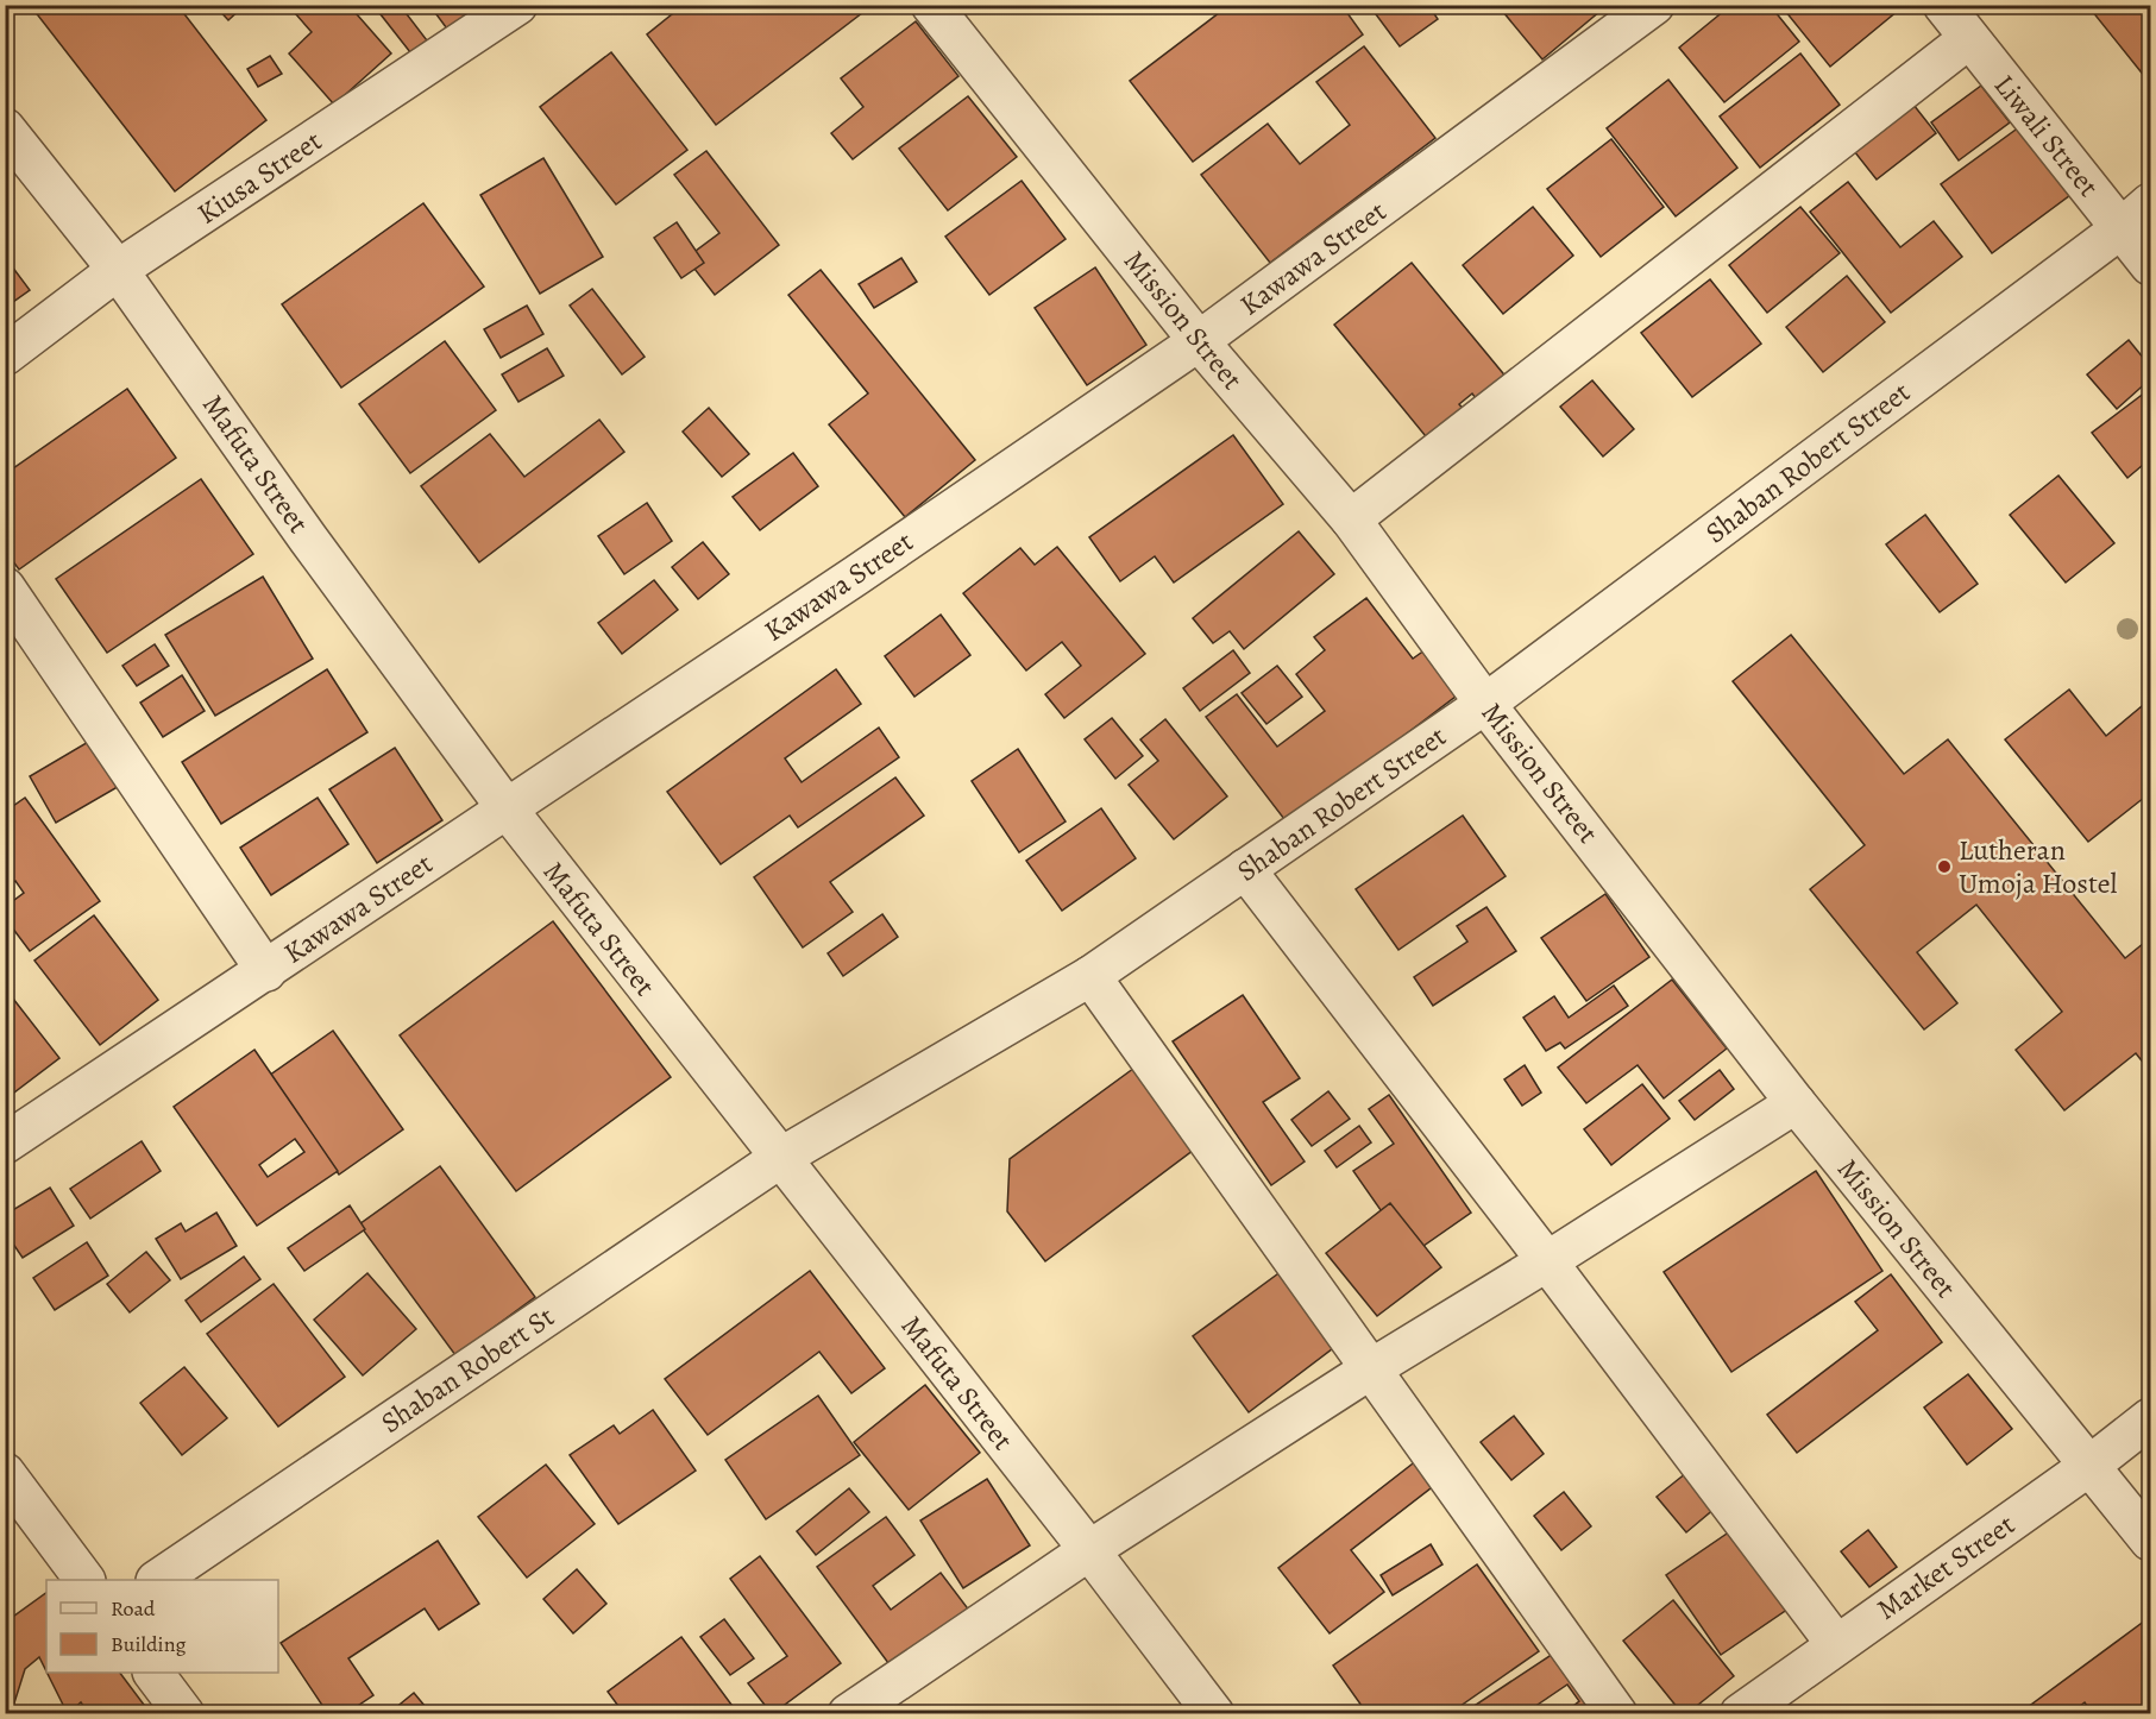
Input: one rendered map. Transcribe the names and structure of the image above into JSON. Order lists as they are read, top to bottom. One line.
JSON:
{"streets":{"street":["Liwali Street","Kiusa Street","Kawawa Street","Mission Street","Shaban Robert Street","Mafuta Street","Shaban Robert St","Market Street"]},"crossings":[["Liwali Street","Shaban Robert Street"],["Kiusa Street","Mafuta Street"],["Kawawa Street","Mission Street"],["Kawawa Street","Mafuta Street"],["Mission Street","Shaban Robert Street"],["Mission Street","Market Street"],["Shaban Robert Street","Mafuta Street"],["Shaban Robert Street","Shaban Robert St"],["Mafuta Street","Shaban Robert St"]],"places":["Lutheran Umoja Hostel"],"legend":["Road","Building"]}
